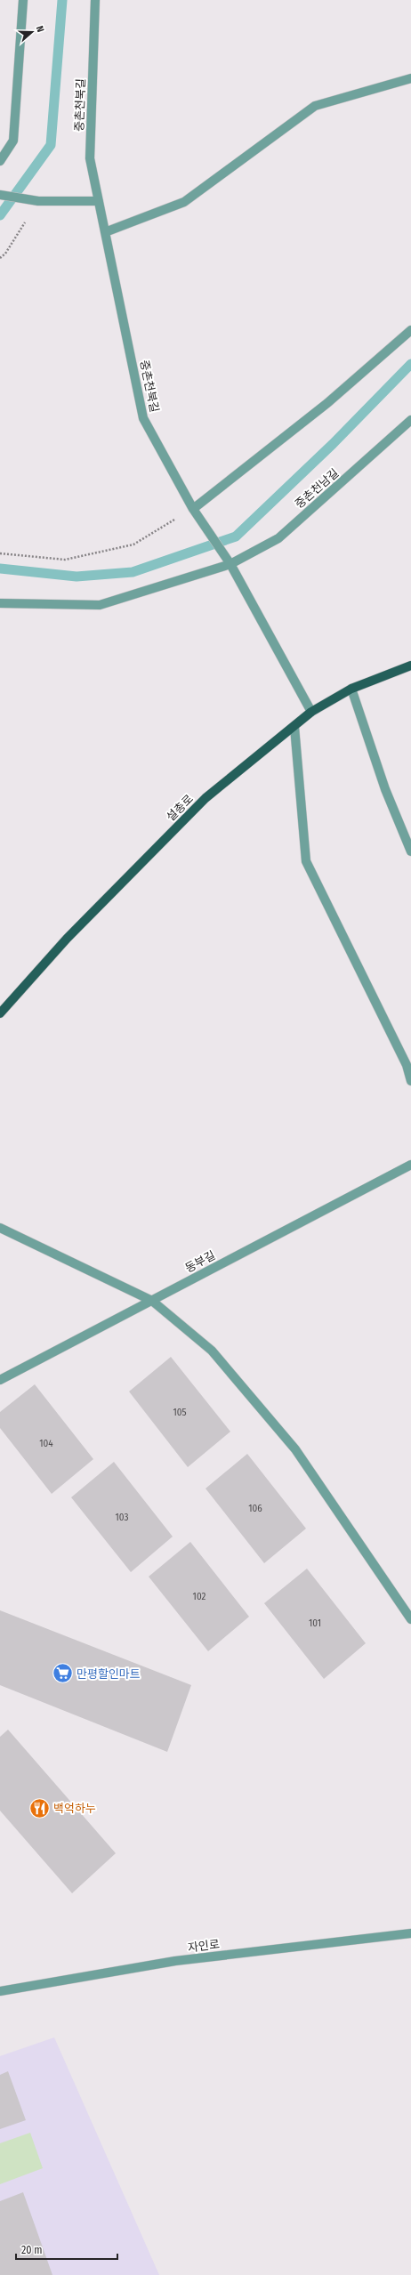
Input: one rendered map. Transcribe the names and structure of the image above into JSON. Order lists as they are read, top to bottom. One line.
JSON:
{"streets":{"main road":["설총로"],"street":["중촌천북길","중촌천남길","동부길","자인로"]},"crossings":[["중촌천북길","중촌천남길"],["중촌천북길","설총로"]],"places":{"supermarket":["만평할인마트"],"restaurant":["백억하누"]},"house_numbers":["105","104","106","103","102","101"],"scale_bar":"20 m","north":"right"}
